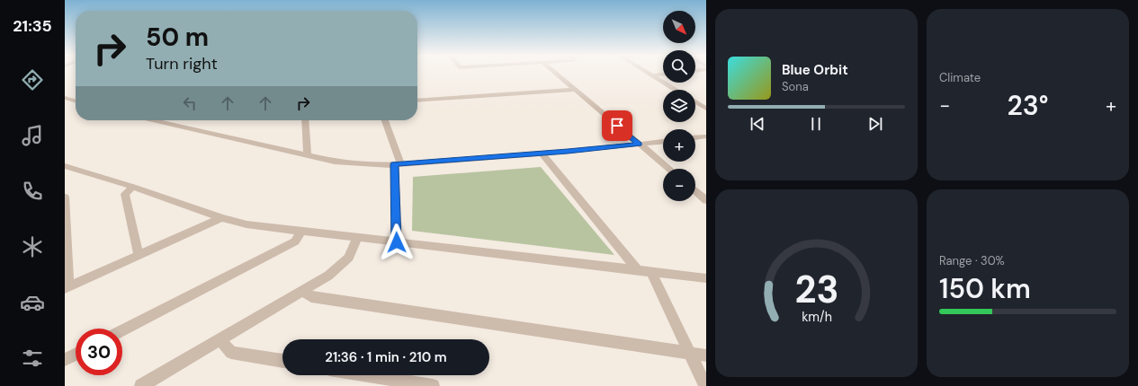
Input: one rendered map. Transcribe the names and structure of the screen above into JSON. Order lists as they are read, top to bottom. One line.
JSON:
{"north":"bottom right","page":{"tabs":"21:35","tile":["Climate",["Range · 30%","150 km"]],"map_buttons":["+","−"],"turn":["50 m","Turn right"],"song":["Blue Orbit","Sona"],"heat":["−","23°","+"],"limit":"30","trip":"21:36 · 1 min · 210 m","gauge":["23","km/h"]}}
